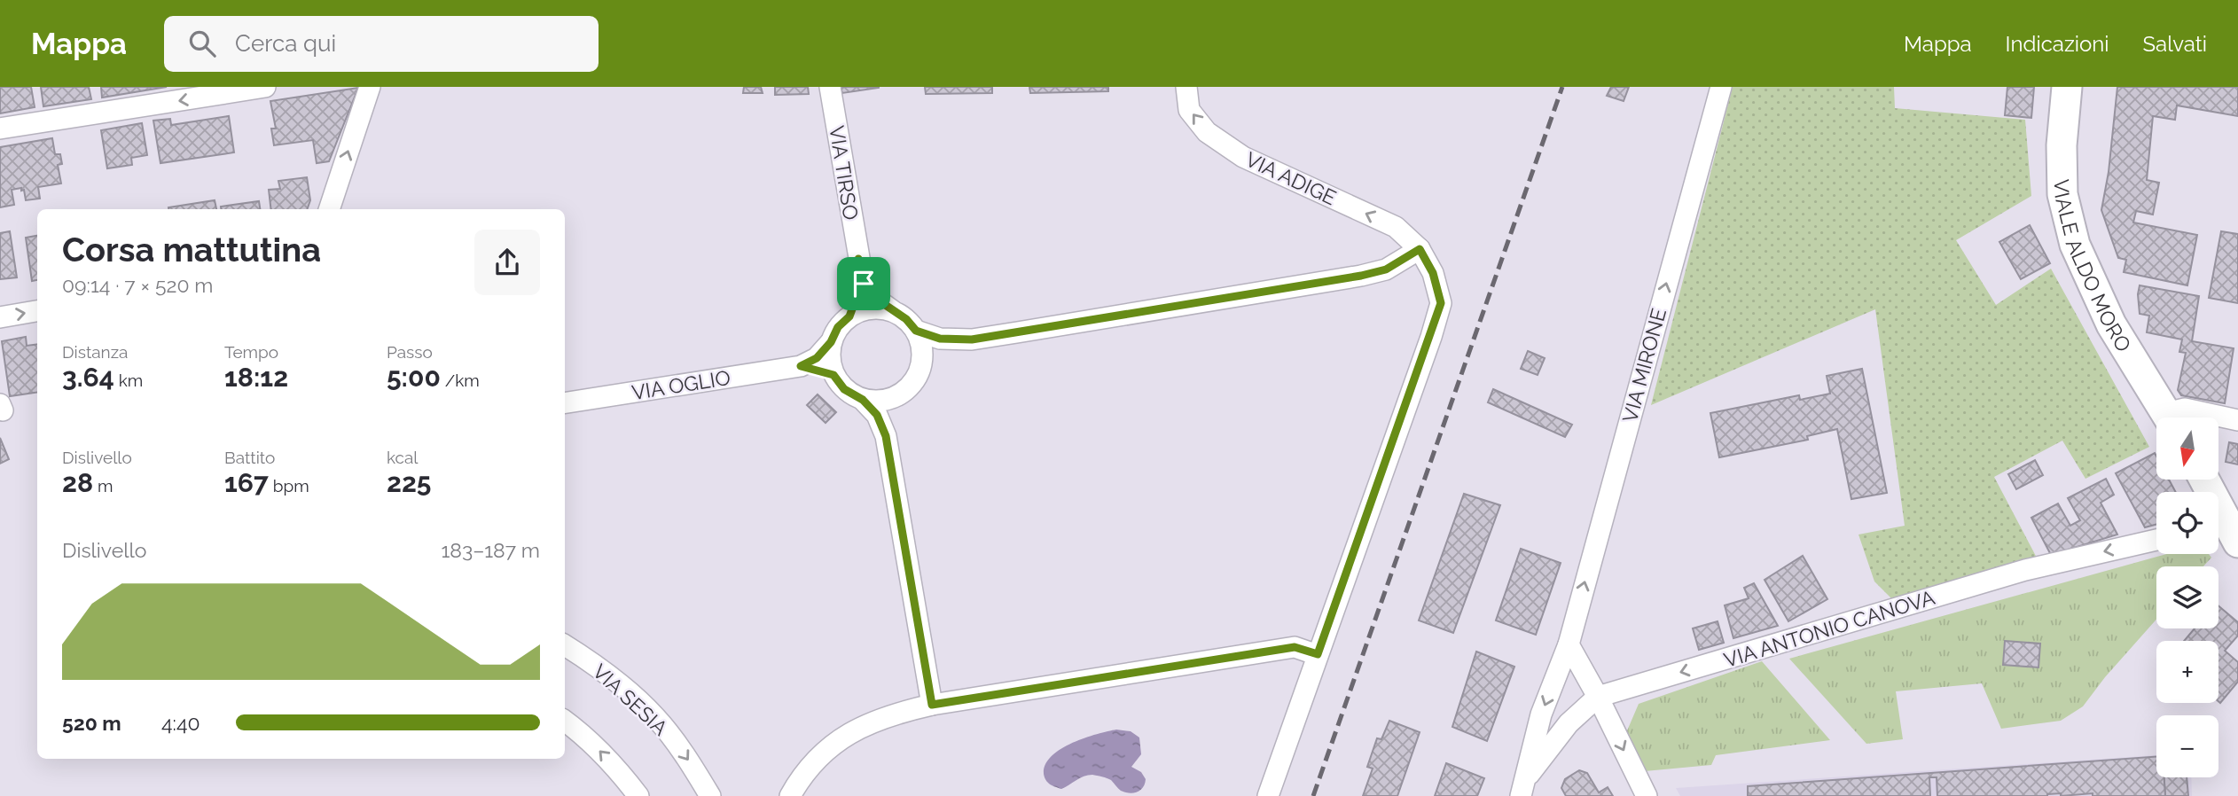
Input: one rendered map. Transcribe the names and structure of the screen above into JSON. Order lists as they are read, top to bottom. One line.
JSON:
{"streets":{"main road":["VIALE ALDO MORO"],"street":["VIA TIRSO","VIA ADIGE","VIA MIRONE","VIA OGLIO","VIA ANTONIO CANOVA","VIA SESIA"]},"crossings":[["VIA MIRONE","VIA ANTONIO CANOVA"]],"one_way":["VIA ANTONIO CANOVA"],"north":"bottom","page":{"header":"Mappa","search":"Cerca qui","nav":["Mappa","Indicazioni","Salvati"],"heading":["Corsa mattutina","09:14 · 7 × 520 m"],"stats":[["Distanza","3.64 km"],["Tempo","18:12"],["Passo","5:00 /km"],["Dislivello","28 m"],["Battito","167 bpm"],["kcal","225"]],"map_buttons":["+","−"],"chart":["Dislivello","183–187 m"],"list":[{"name":"520 m","note":"4:40"}]}}
